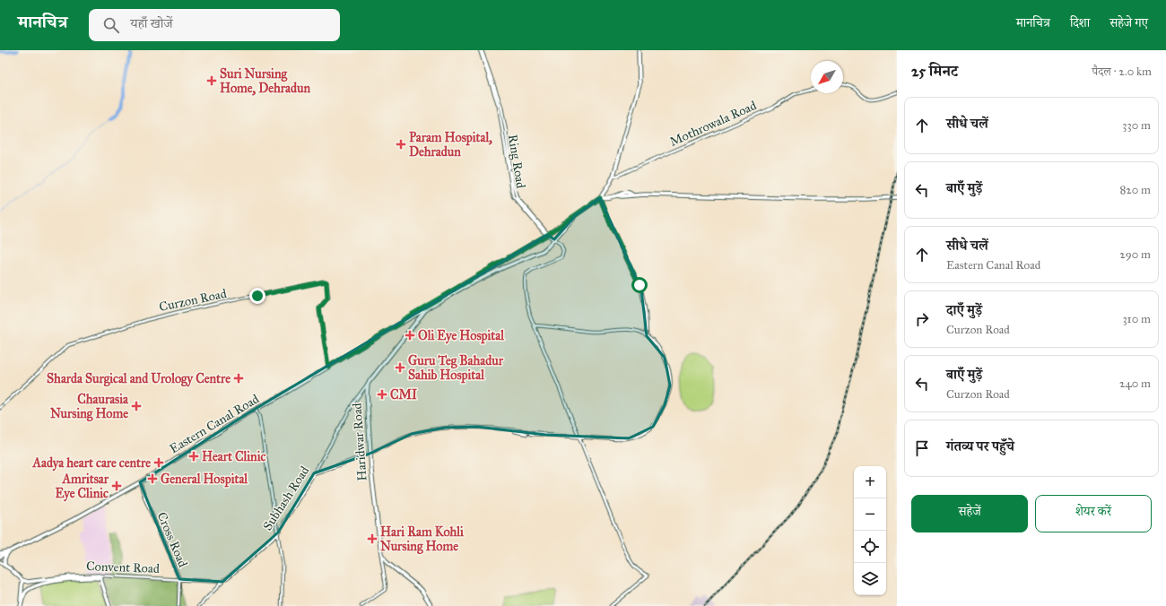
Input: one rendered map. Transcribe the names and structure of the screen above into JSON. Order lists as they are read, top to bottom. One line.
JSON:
{"streets":{"main road":["Eastern Canal Road","Haridwar Road","Convent Road"],"street":["Mothrowala Road","Ring Road","Curzon Road","Subhash Road","Cross Road"]},"crossings":[["Curzon Road","Eastern Canal Road"],["Eastern Canal Road","Cross Road"],["Haridwar Road","Subhash Road"],["Subhash Road","Convent Road"],["Cross Road","Convent Road"]],"places":{"health":["Suri Nursing Home, Dehradun","Param Hospital, Dehradun","Oli Eye Hospital","Guru Teg Bahadur Sahib Hospital","Sharda Surgical and Urology Centre","CMI","Chaurasia Nursing Home","Heart Clinic","Aadya heart care centre","General Hospital","Amritsar Eye Clinic","Hari Ram Kohli Nursing Home"]},"north":"bottom left","page":{"header":"मानचित्र","search":"यहाँ खोजें","nav":["मानचित्र","दिशा","सहेजे गए"],"heading":["25 मिनट","पैदल · 2.0 km"],"list":[["सीधे चलें","330 m"],["बाएँ मुड़ें","820 m"],["सीधे चलें","Eastern Canal Road","290 m"],["दाएँ मुड़ें","Curzon Road","310 m"],["बाएँ मुड़ें","Curzon Road","240 m"],"गंतव्य पर पहुँचे"],"map_buttons":["+","−"],"buttons":["सहेजें","शेयर करें"]}}
